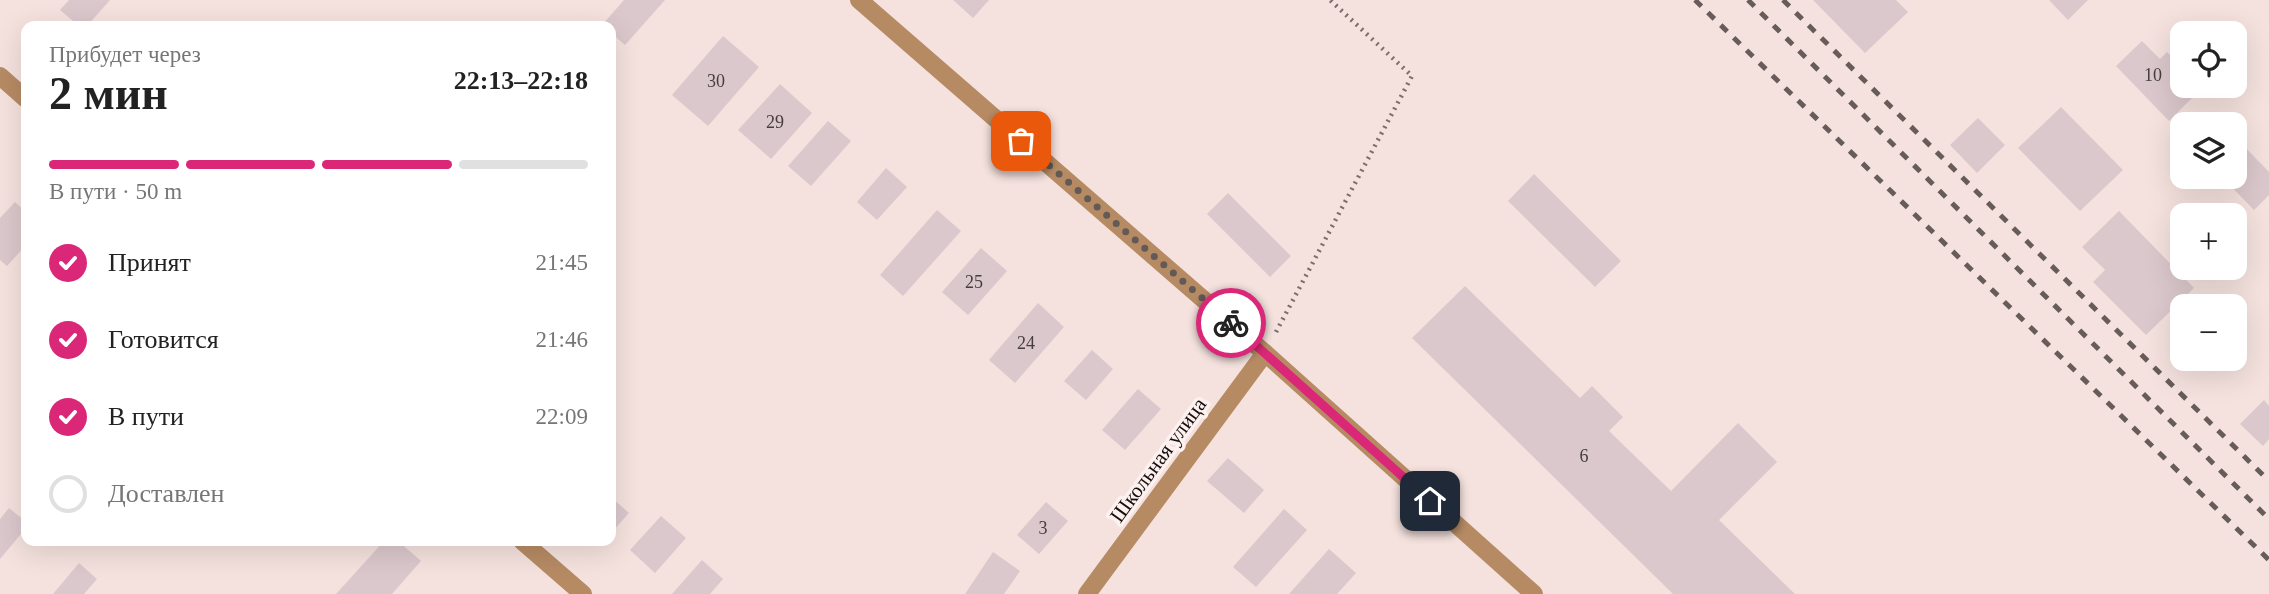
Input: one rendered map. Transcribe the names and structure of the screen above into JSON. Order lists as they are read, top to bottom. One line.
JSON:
{"streets":{"street":["Школьная улица"]},"house_numbers":["10","30","29","25","24","6","3"],"page":{"map_buttons":["+","−"],"heading":["2 мин","Прибудет через","22:13–22:18"],"bar":"В пути · 50 m","list":[["Принят","21:45"],["Готовится","21:46"],["В пути","22:09"],"Доставлен"]}}
